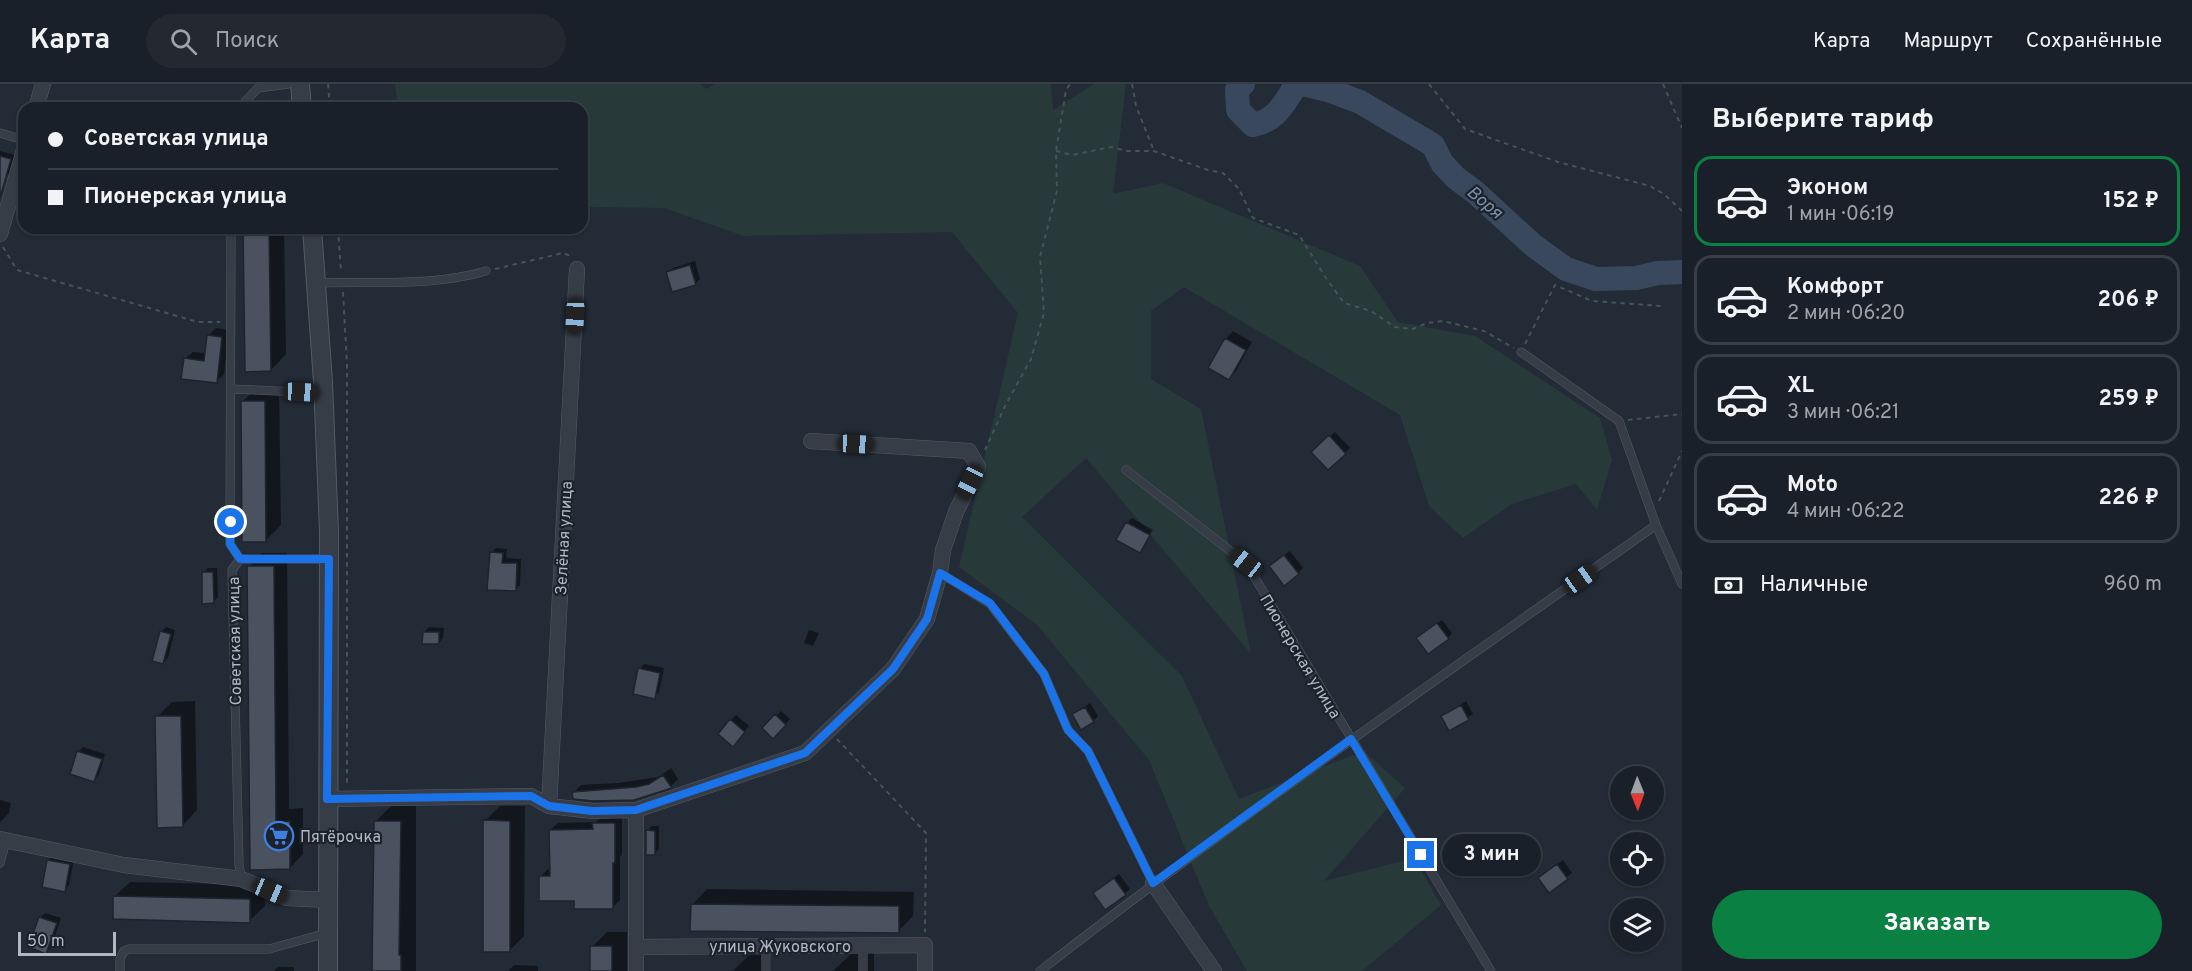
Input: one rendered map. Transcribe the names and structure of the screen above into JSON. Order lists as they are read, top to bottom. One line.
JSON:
{"streets":{"street":["Зелёная улица","улица Жуковского"],"lane":["Советская улица","Пионерская улица"]},"water":["Воря"],"places":{"supermarket":["Пятёрочка"]},"scale_bar":"50 m","north":"bottom","page":{"header":"Карта","search":"Поиск","nav":["Карта","Маршрут","Сохранённые"],"heading":"Выберите тариф","banner":["Советская улица","Пионерская улица"],"list":[{"name":"Эконом","note":"1 мин · 06:19","value":"152 ₽"},{"name":"Комфорт","note":"2 мин · 06:20","value":"206 ₽"},{"name":"XL","note":"3 мин · 06:21","value":"259 ₽"},{"name":"Moto","note":"4 мин · 06:22","value":"226 ₽"}],"pay":["Наличные","960 m"],"bubble":"3 мин","buttons":"Заказать","scale":"50 m"}}
